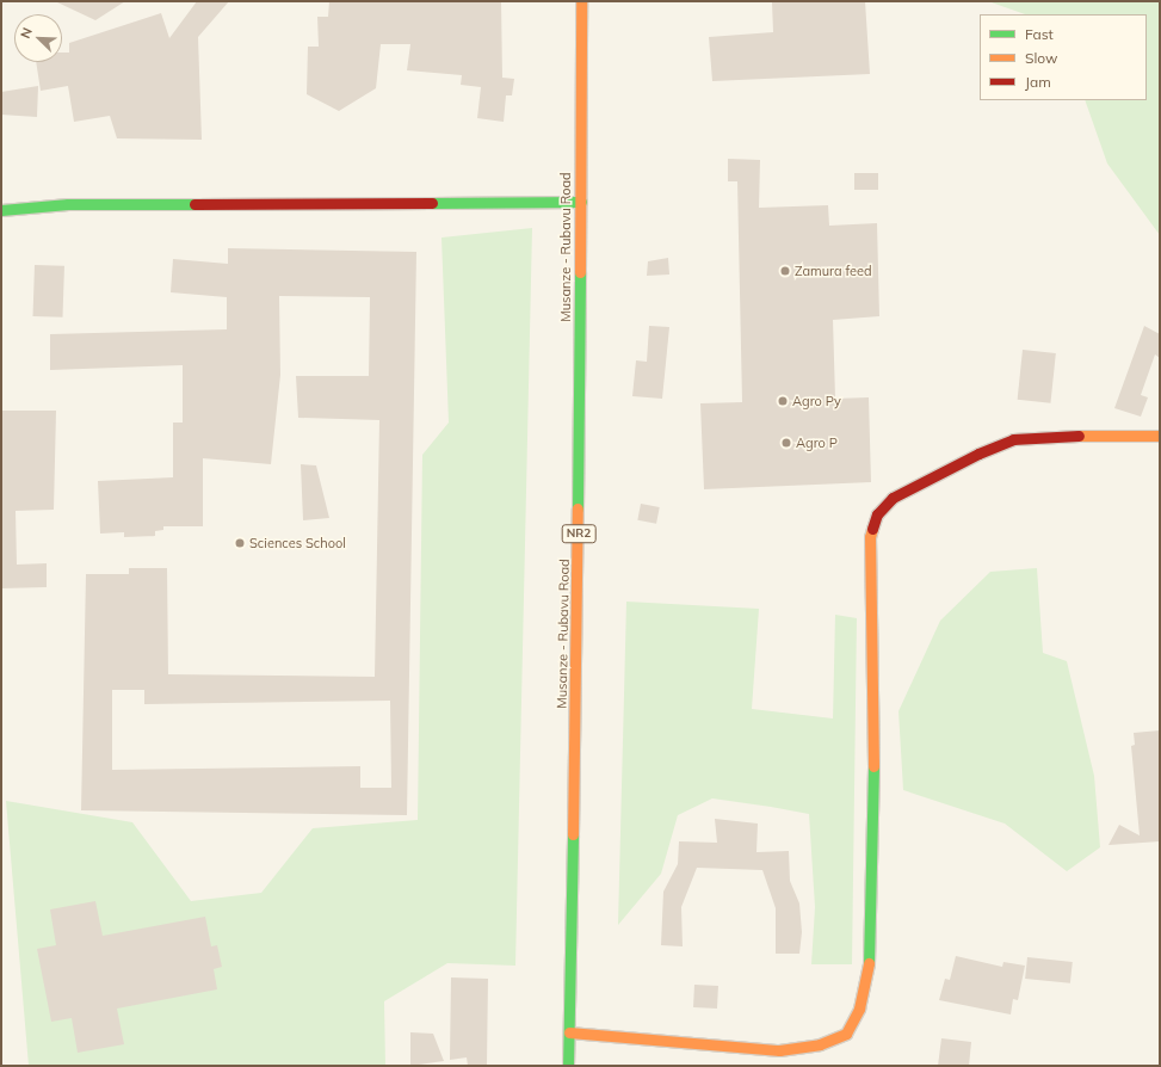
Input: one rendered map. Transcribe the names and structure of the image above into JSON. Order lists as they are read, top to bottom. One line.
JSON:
{"streets":{"main road":["Musanze - Rubavu Road","NR2"]},"places":["Zamura feed","Agro Py","Agro P","Sciences School"],"legend":["Fast","Slow","Jam"],"north":"top left"}
